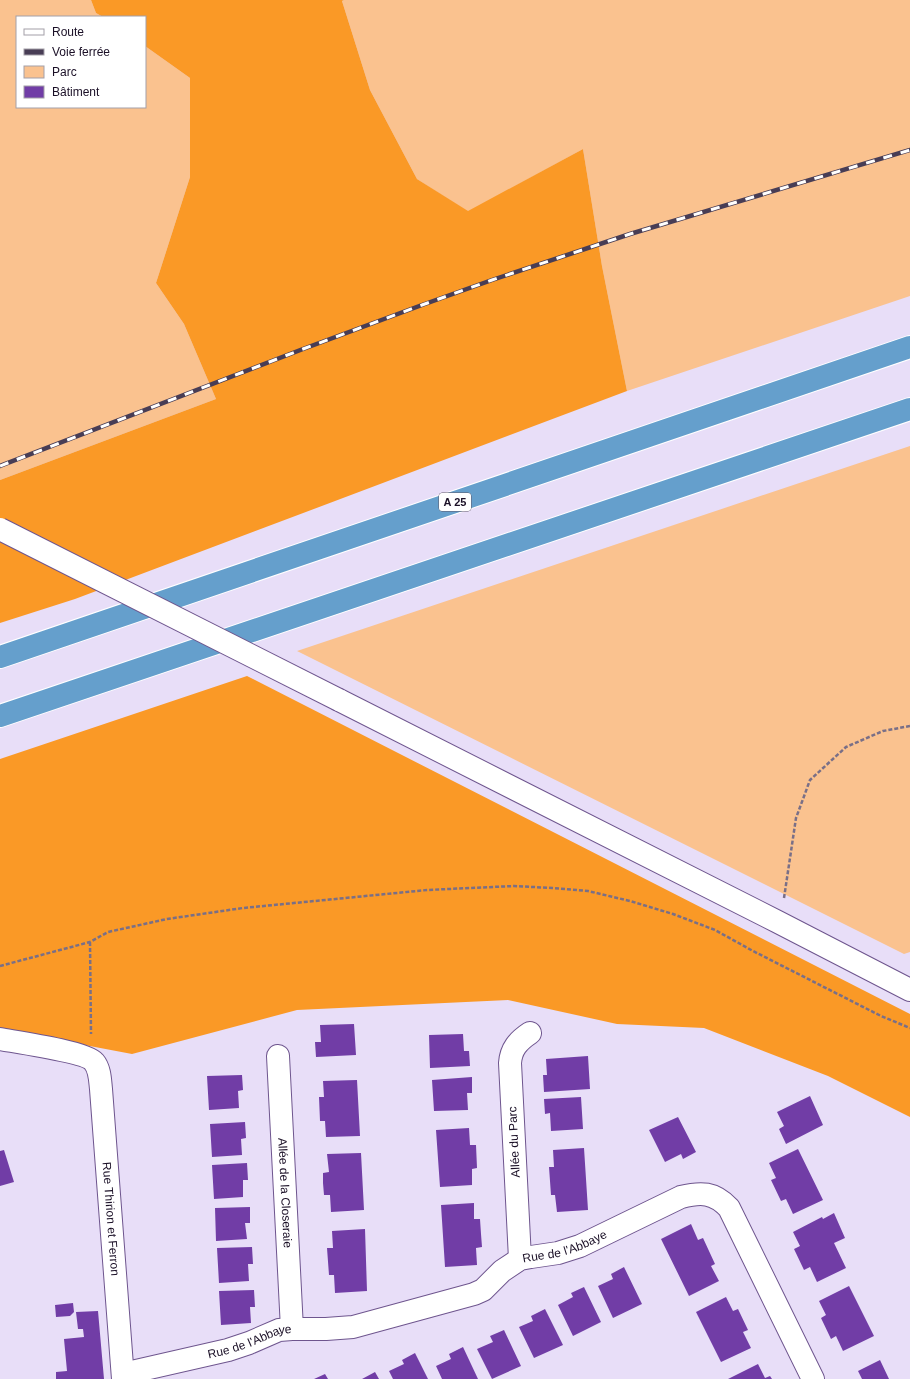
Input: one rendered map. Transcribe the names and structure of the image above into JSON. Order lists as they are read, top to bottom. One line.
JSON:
{"streets":{"highway":["A 25"],"street":["Allée du Parc","Allée de la Closeraie","Rue Thirion et Ferron","Rue de l'Abbaye"]},"crossings":[["Allée du Parc","Rue de l'Abbaye"],["Allée de la Closeraie","Rue de l'Abbaye"],["Rue Thirion et Ferron","Rue de l'Abbaye"]],"legend":["Route","Voie ferrée","Parc","Bâtiment"]}
